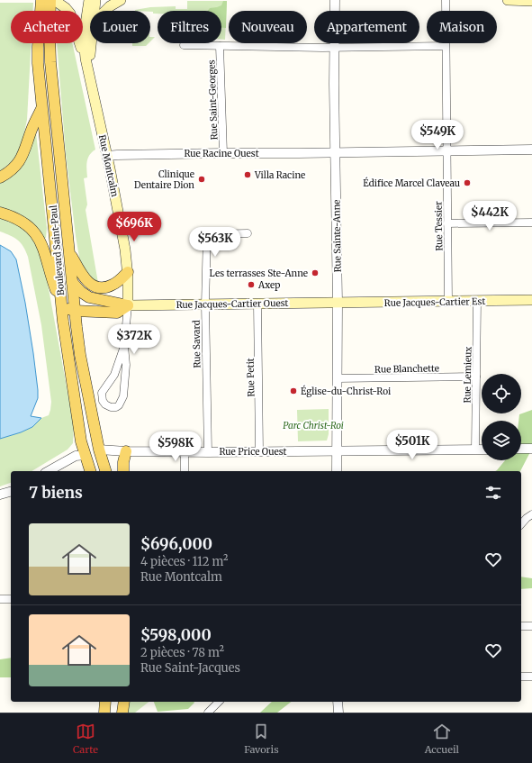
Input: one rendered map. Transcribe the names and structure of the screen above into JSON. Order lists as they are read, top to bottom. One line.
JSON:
{"streets":{"main road":["Rue Montcalm","Boulevard Saint-Paul","Rue Jacques-Cartier Est","Rue Jacques-Cartier Ouest","Rue Price Ouest"],"street":["Rue Saint-Georges","Rue Racine Ouest","Rue Tessier","Rue Sainte-Anne","Rue Savard","Rue Blanchette","Rue Lemieux","Rue Petit"]},"crossings":[["Rue Saint-Georges","Rue Racine Ouest"],["Rue Racine Ouest","Rue Montcalm"],["Rue Racine Ouest","Rue Tessier"],["Rue Racine Ouest","Rue Sainte-Anne"],["Rue Montcalm","Rue Jacques-Cartier Ouest"],["Rue Tessier","Rue Jacques-Cartier Est"],["Rue Sainte-Anne","Rue Jacques-Cartier Est"],["Rue Sainte-Anne","Rue Jacques-Cartier Ouest"],["Rue Sainte-Anne","Rue Blanchette"],["Rue Sainte-Anne","Rue Price Ouest"],["Boulevard Saint-Paul","Rue Price Ouest"],["Rue Jacques-Cartier Est","Rue Jacques-Cartier Ouest"],["Rue Jacques-Cartier Est","Rue Lemieux"],["Rue Jacques-Cartier Ouest","Rue Savard"],["Rue Jacques-Cartier Ouest","Rue Petit"],["Rue Savard","Rue Price Ouest"],["Rue Blanchette","Rue Lemieux"],["Rue Lemieux","Rue Price Ouest"],["Rue Petit","Rue Price Ouest"]],"parks":["Parc Christ-Roi"],"places":["Villa Racine","Clinique Dentaire Dion","Édifice Marcel Claveau","Les terrasses Ste-Anne","Axep","Église-du-Christ-Roi"],"page":{"chip":["Acheter","Louer","Filtres","Nouveau","Appartement","Maison"],"price":["$549K","$442K","$696K","$563K","$372K","$501K","$598K"],"heading":"7 biens","list":[{"name":"$696,000","note":"4 pièces · 112 m² · Rue Montcalm"},{"name":"$598,000","note":"2 pièces · 78 m² · Rue Saint-Jacques"}],"tabs":["Carte","Favoris","Accueil"]}}
